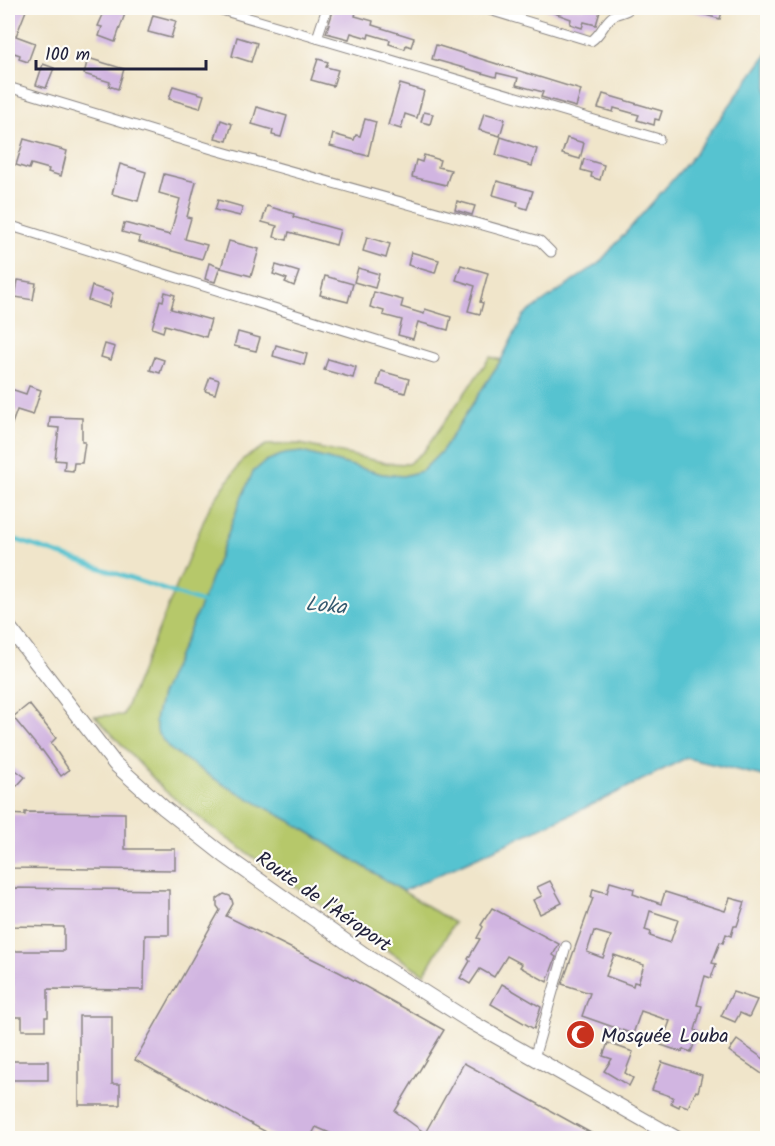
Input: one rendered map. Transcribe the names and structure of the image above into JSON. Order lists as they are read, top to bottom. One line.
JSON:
{"streets":{"main road":["Route de l'Aéroport"]},"water":["Loka"],"places":{"mosque":["Mosquée Louba"]},"scale_bar":"100 m"}
